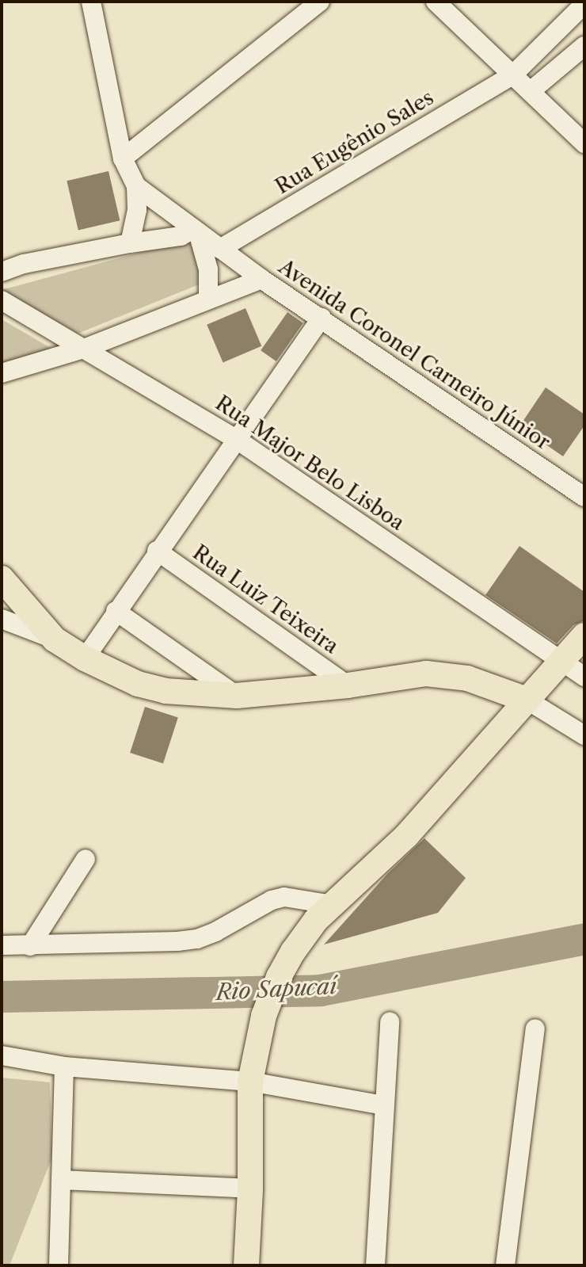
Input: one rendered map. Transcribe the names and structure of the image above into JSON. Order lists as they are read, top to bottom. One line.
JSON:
{"streets":{"street":["Rua Eugênio Sales","Avenida Coronel Carneiro Júnior","Rua Major Belo Lisboa","Rua Luiz Teixeira"]},"crossings":[["Rua Eugênio Sales","Avenida Coronel Carneiro Júnior"]],"water":["Rio Sapucaí"]}
